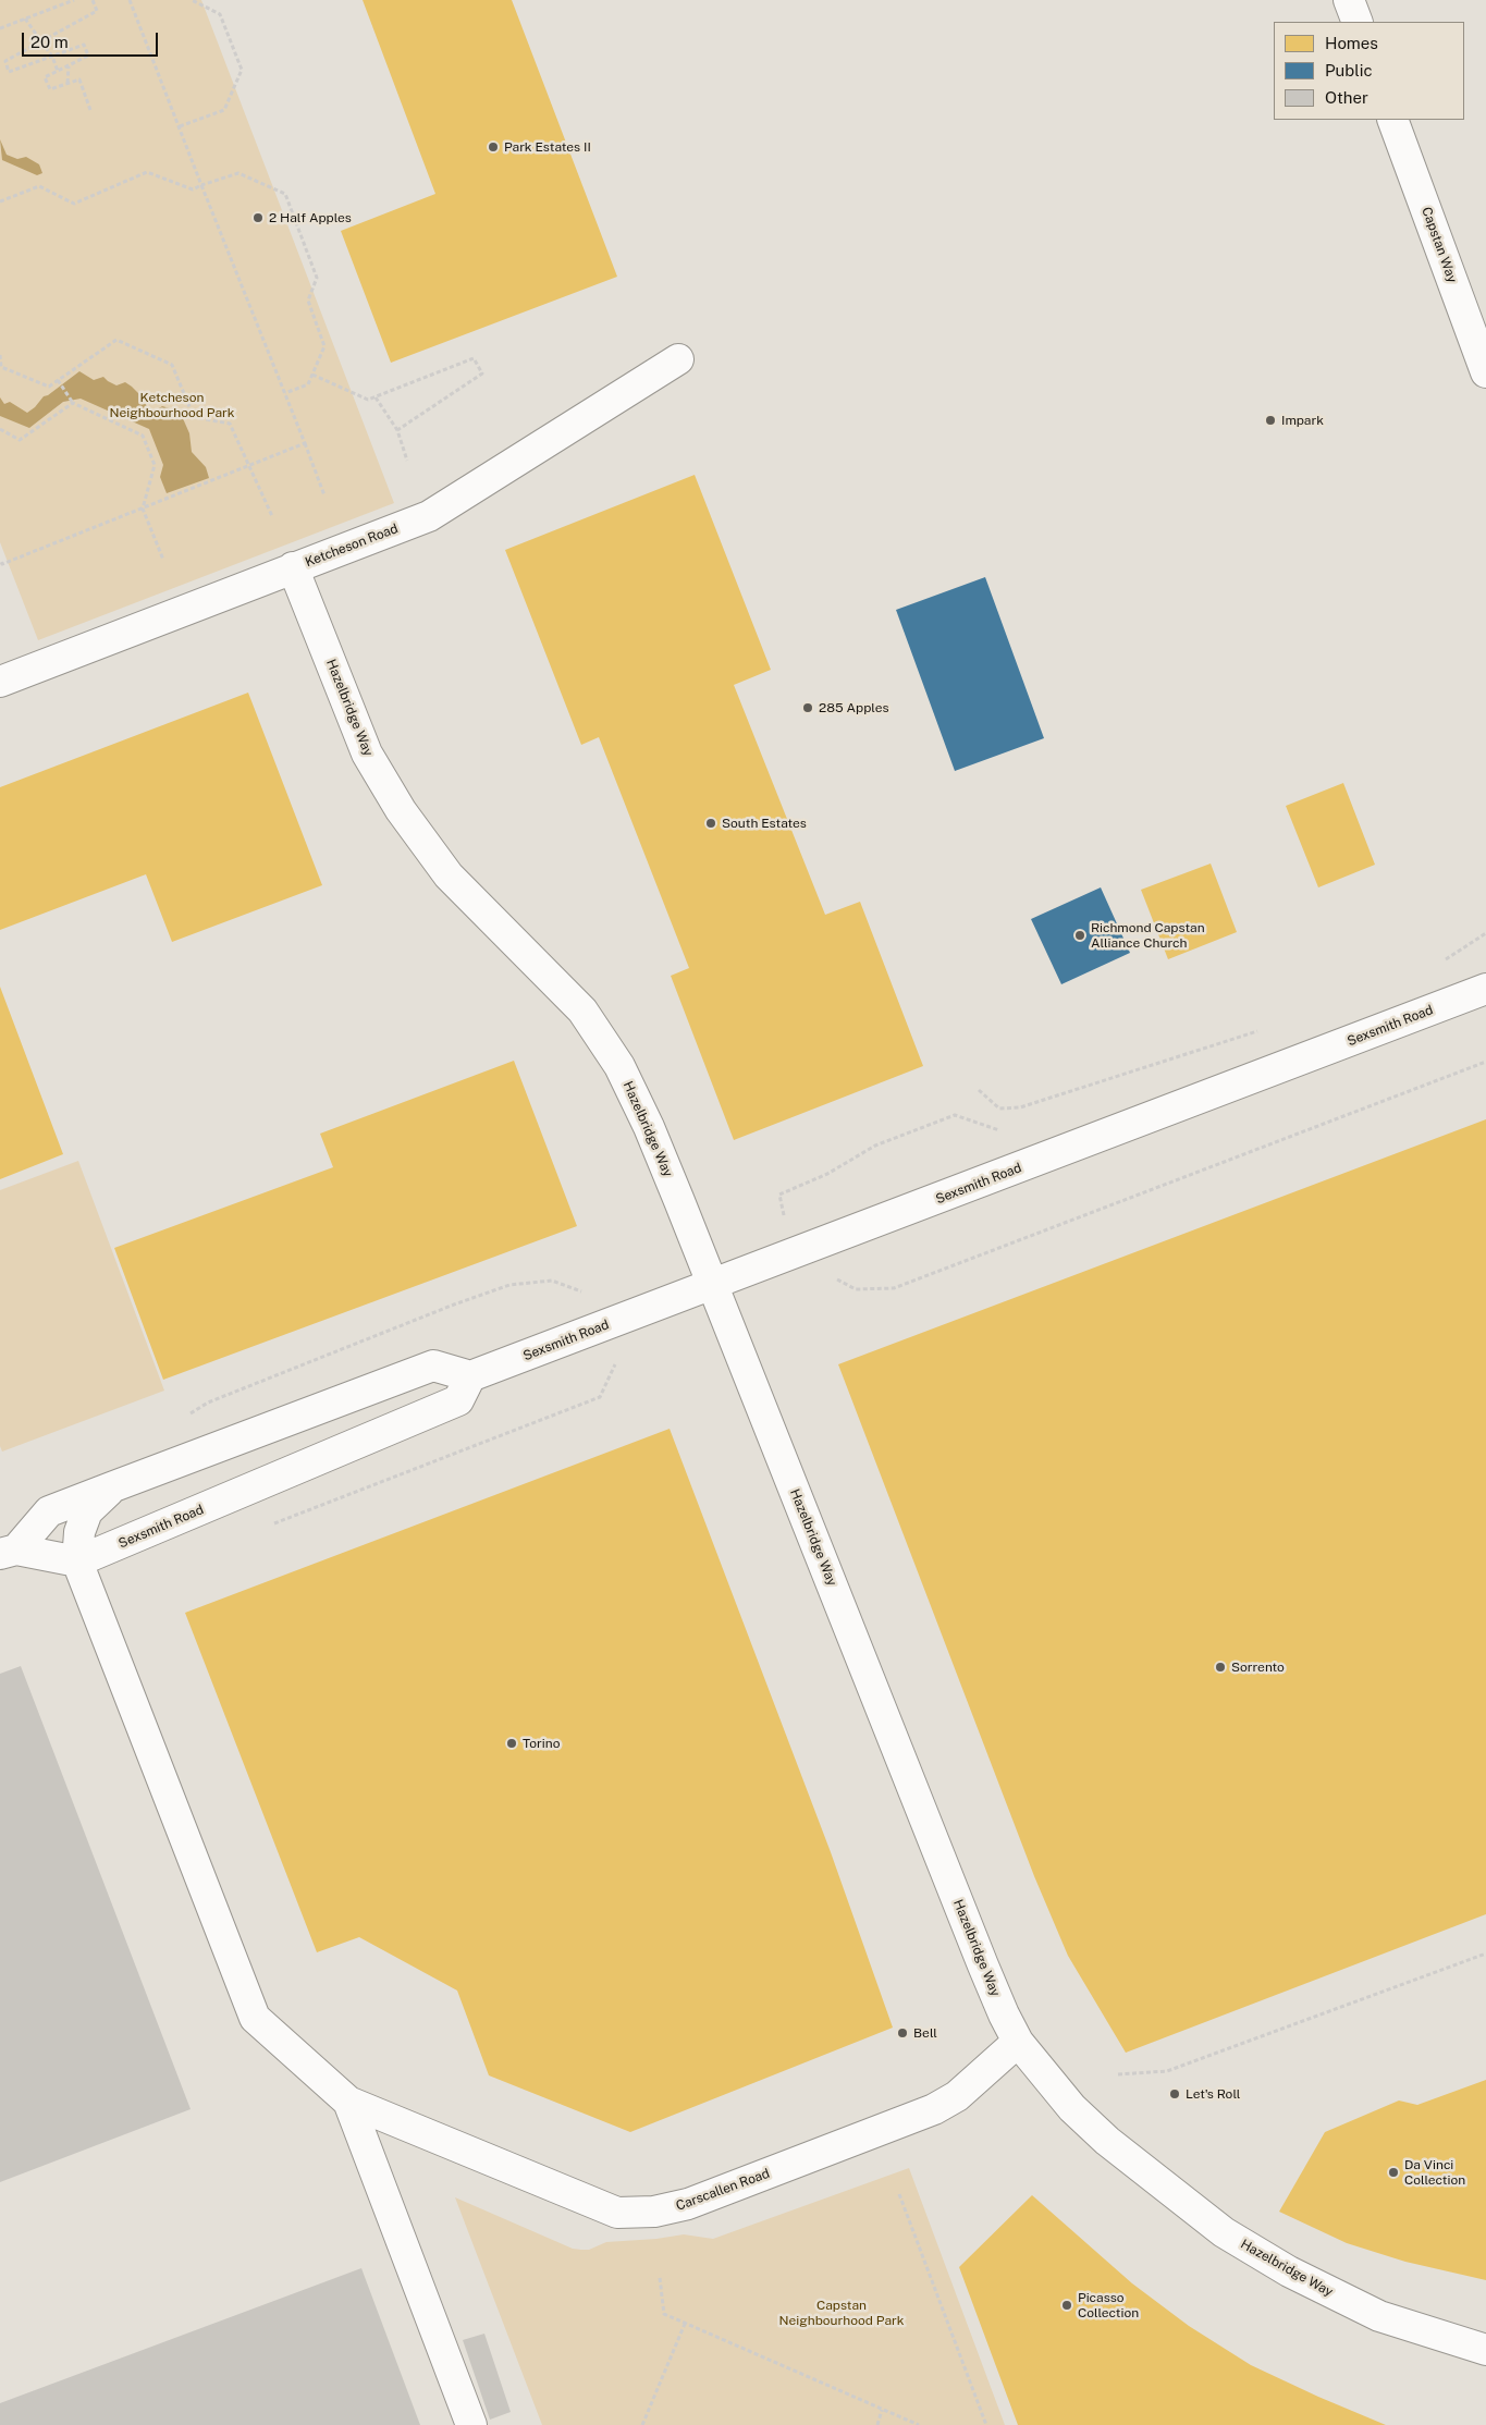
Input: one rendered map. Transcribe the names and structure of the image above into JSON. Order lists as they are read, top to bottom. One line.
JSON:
{"streets":{"street":["Capstan Way","Ketcheson Road","Hazelbridge Way","Sexsmith Road","Carscallen Road"]},"crossings":[["Ketcheson Road","Hazelbridge Way"],["Hazelbridge Way","Sexsmith Road"],["Hazelbridge Way","Carscallen Road"]],"parks":["Ketcheson Neighbourhood Park","Capstan Neighbourhood Park"],"places":["Park Estates II","2 Half Apples","Impark","285 Apples","South Estates","Richmond Capstan Alliance Church","Sorrento","Torino","Bell","Let's Roll","Da Vinci Collection","Picasso Collection"],"legend":["Homes","Public","Other"],"scale_bar":"20 m"}
